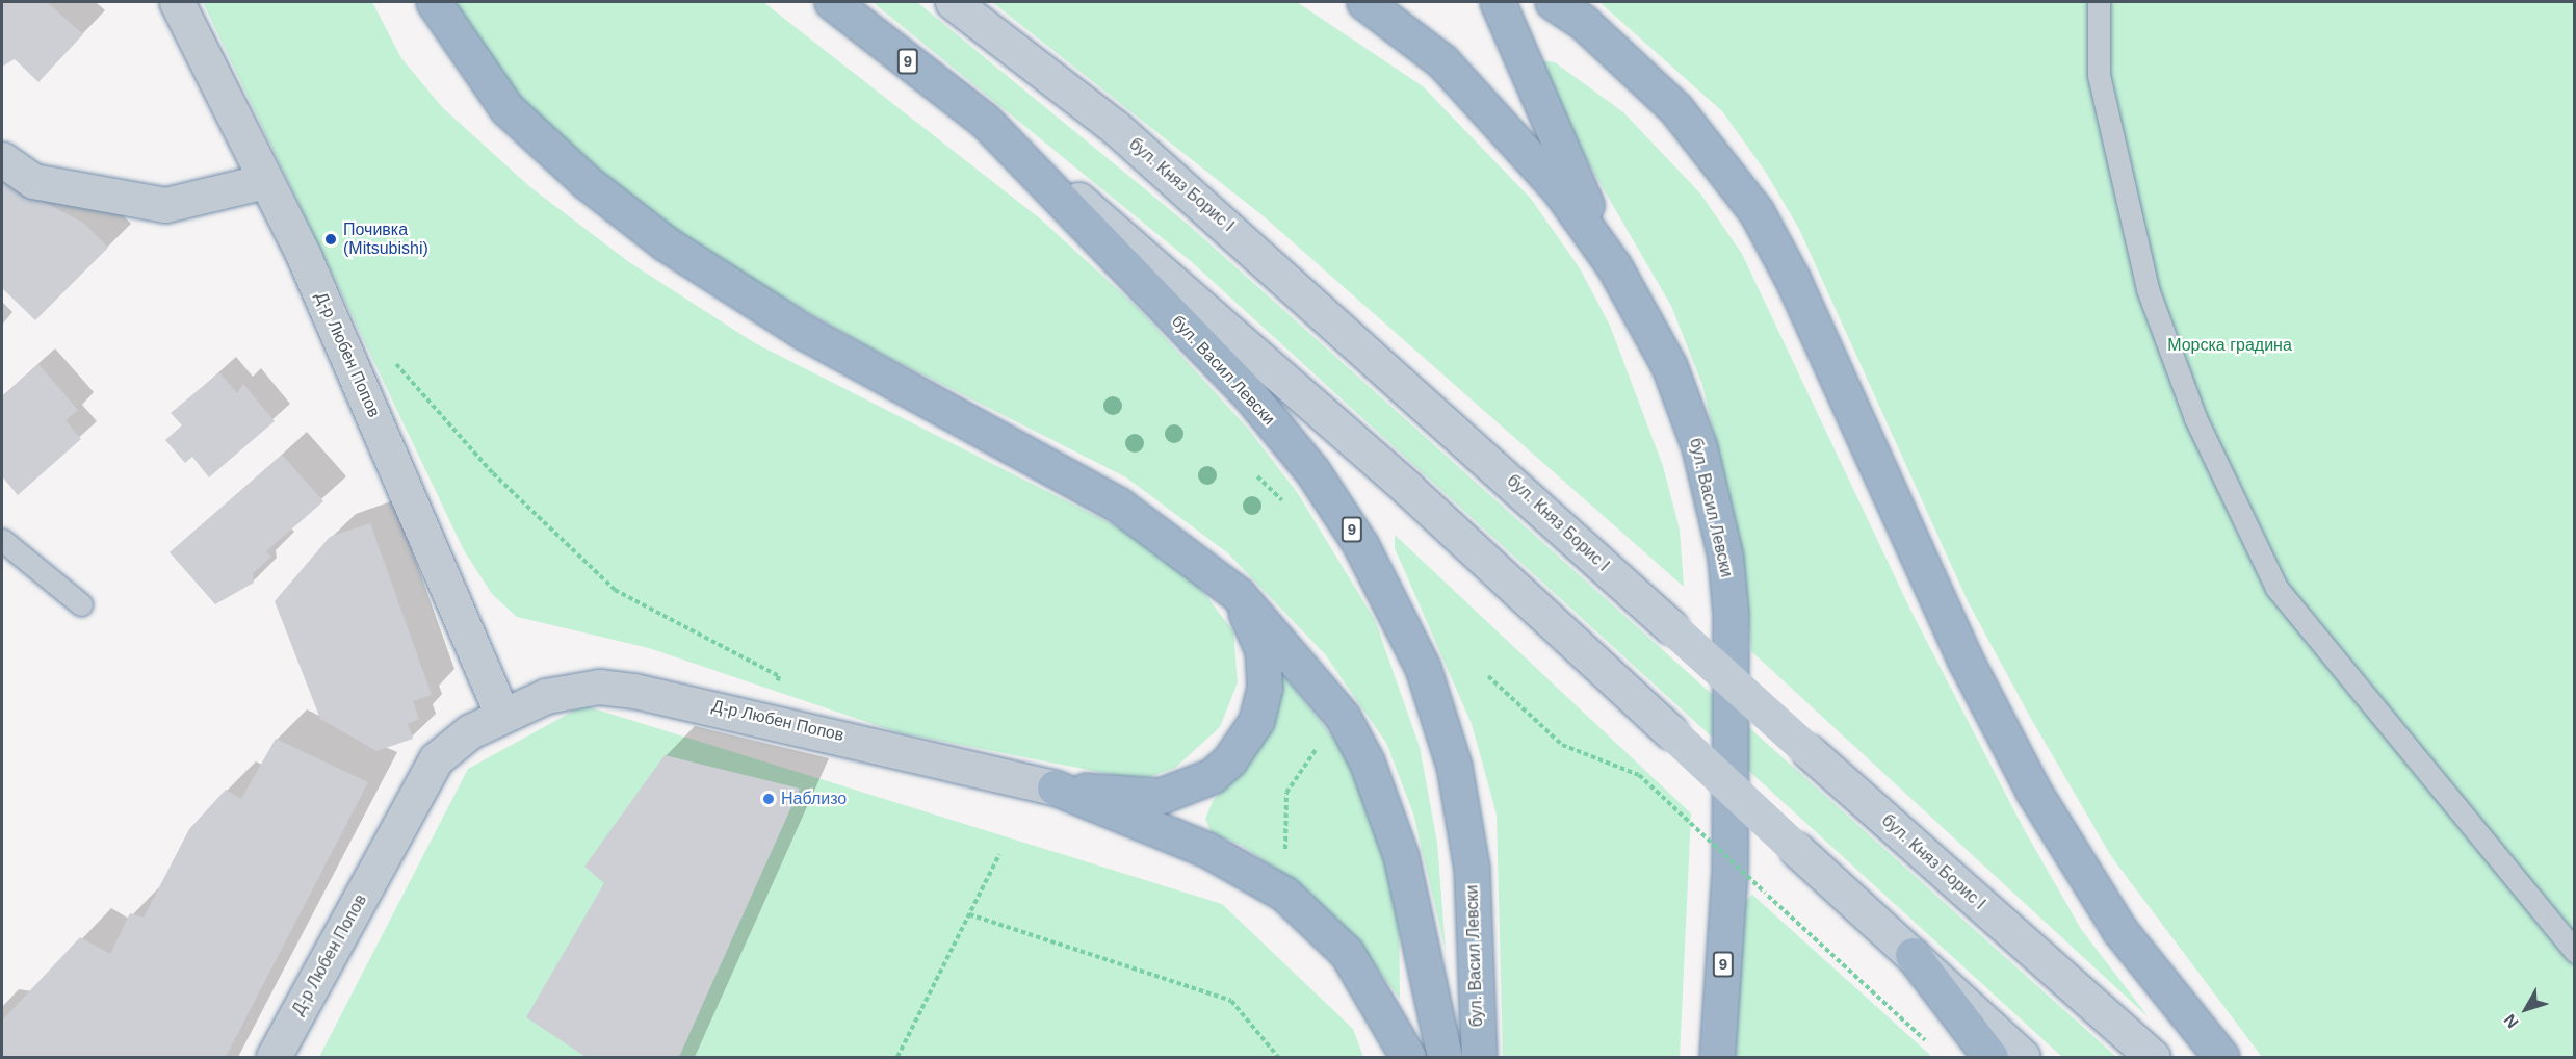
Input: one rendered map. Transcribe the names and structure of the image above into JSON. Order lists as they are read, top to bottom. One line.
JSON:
{"streets":{"highway":["9","бул. Васил Левски"],"main road":["бул. Княз Борис I"],"street":["Д-р Любен Попов"]},"crossings":[["9","бул. Васил Левски"]],"parks":["Морска градина"],"places":["Почивка (Mitsubishi)","Наблизо"],"north":"bottom left"}
